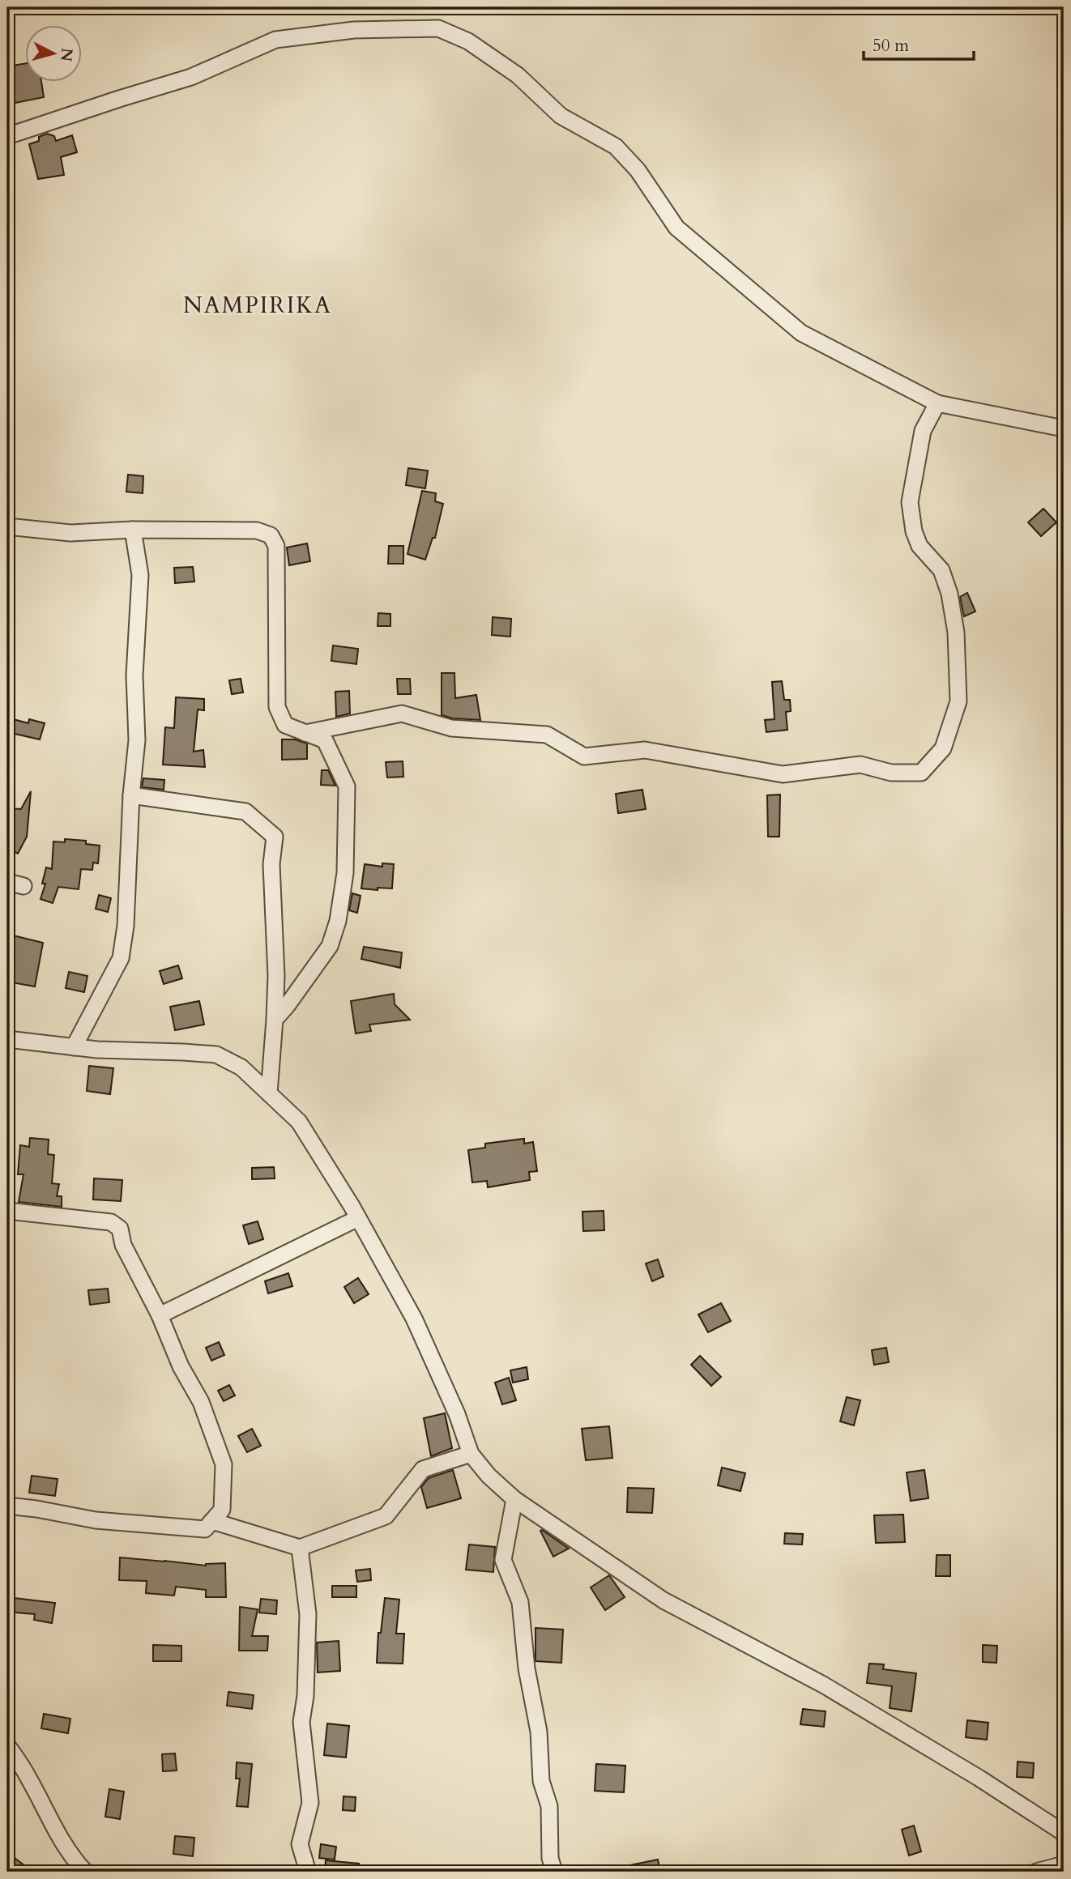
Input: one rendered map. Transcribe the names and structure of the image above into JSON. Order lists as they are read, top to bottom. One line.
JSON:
{"districts":["NAMPIRIKA"],"scale_bar":"50 m","north":"right"}
